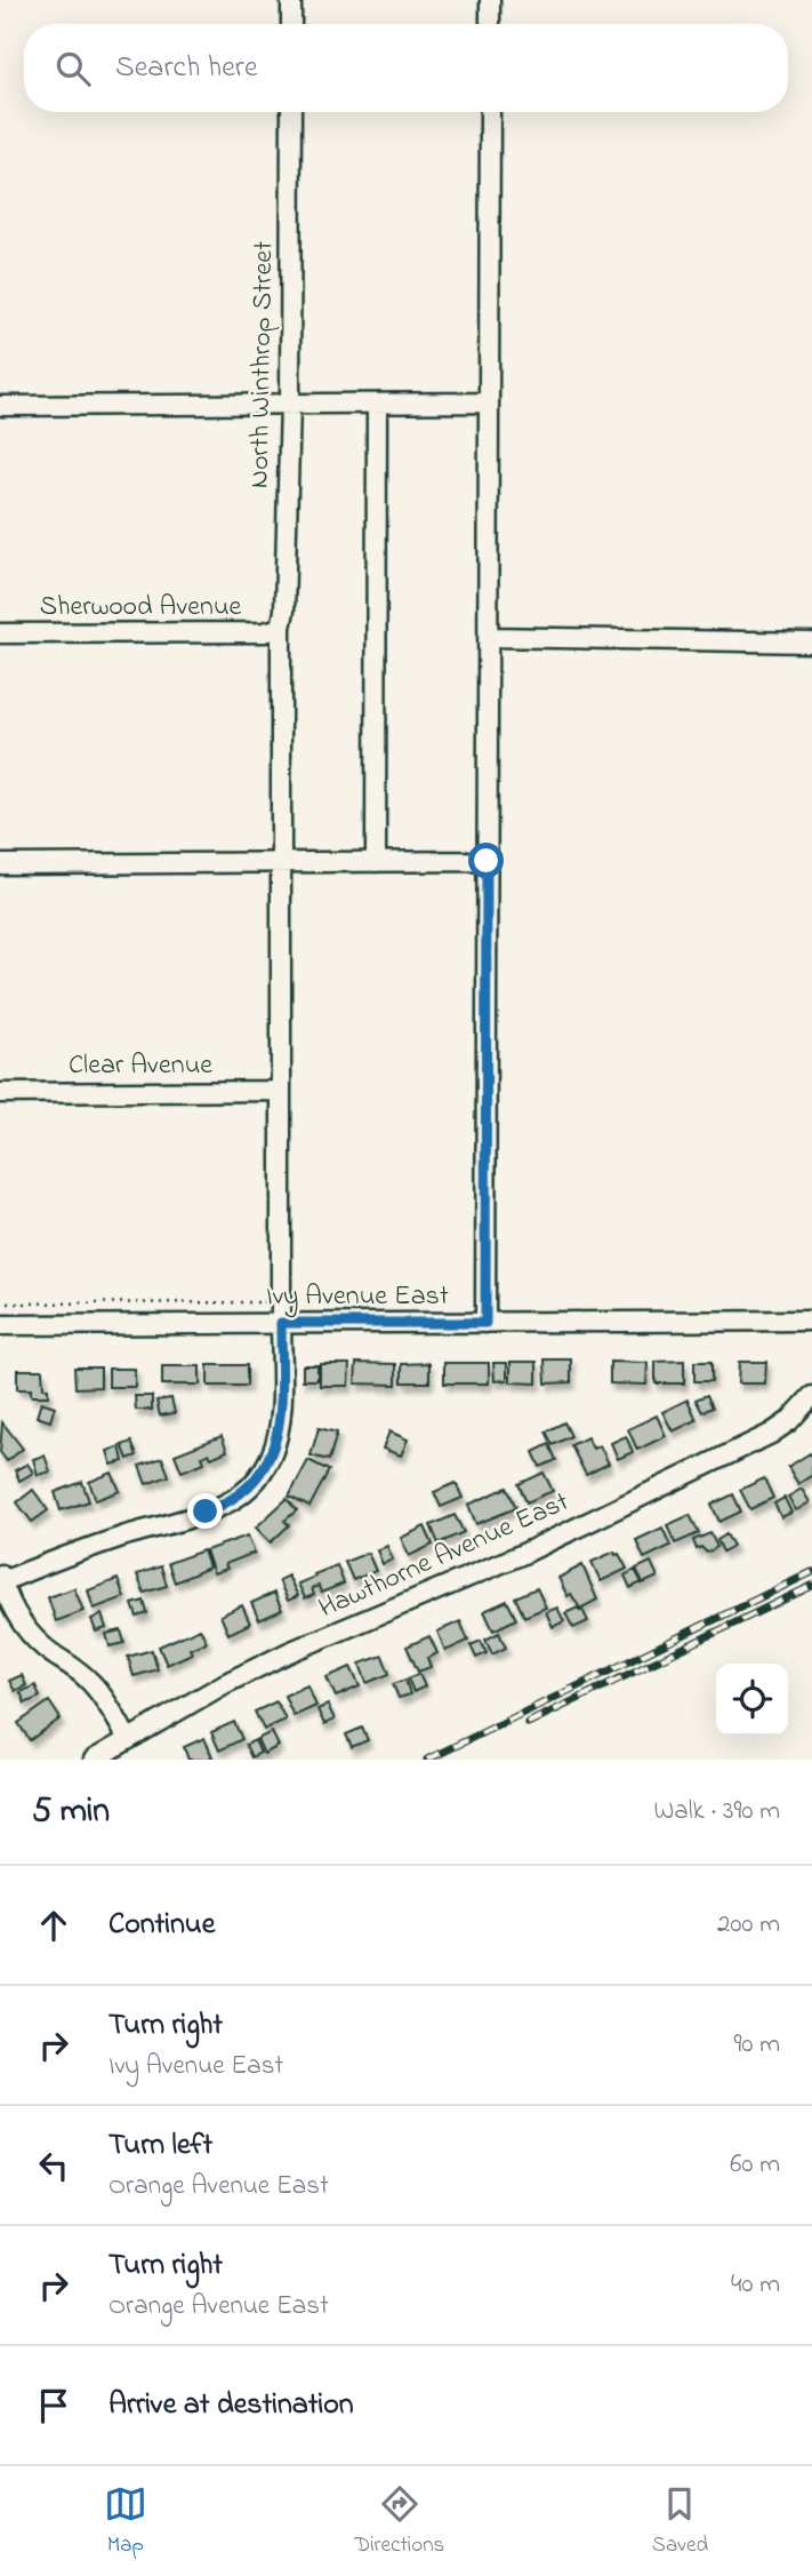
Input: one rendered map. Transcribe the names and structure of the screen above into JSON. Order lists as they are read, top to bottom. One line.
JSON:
{"streets":{"street":["North Winthrop Street","Sherwood Avenue","Clear Avenue","Ivy Avenue East","Hawthorne Avenue East"]},"crossings":[["North Winthrop Street","Sherwood Avenue"],["North Winthrop Street","Clear Avenue"],["North Winthrop Street","Ivy Avenue East"]],"page":{"search":"Search here","heading":["5 min","Walk · 390 m"],"list":[["Continue","200 m"],["Turn right","Ivy Avenue East","90 m"],["Turn left","Orange Avenue East","60 m"],["Turn right","Orange Avenue East","40 m"],"Arrive at destination"],"nav":["Map","Directions","Saved"]}}
